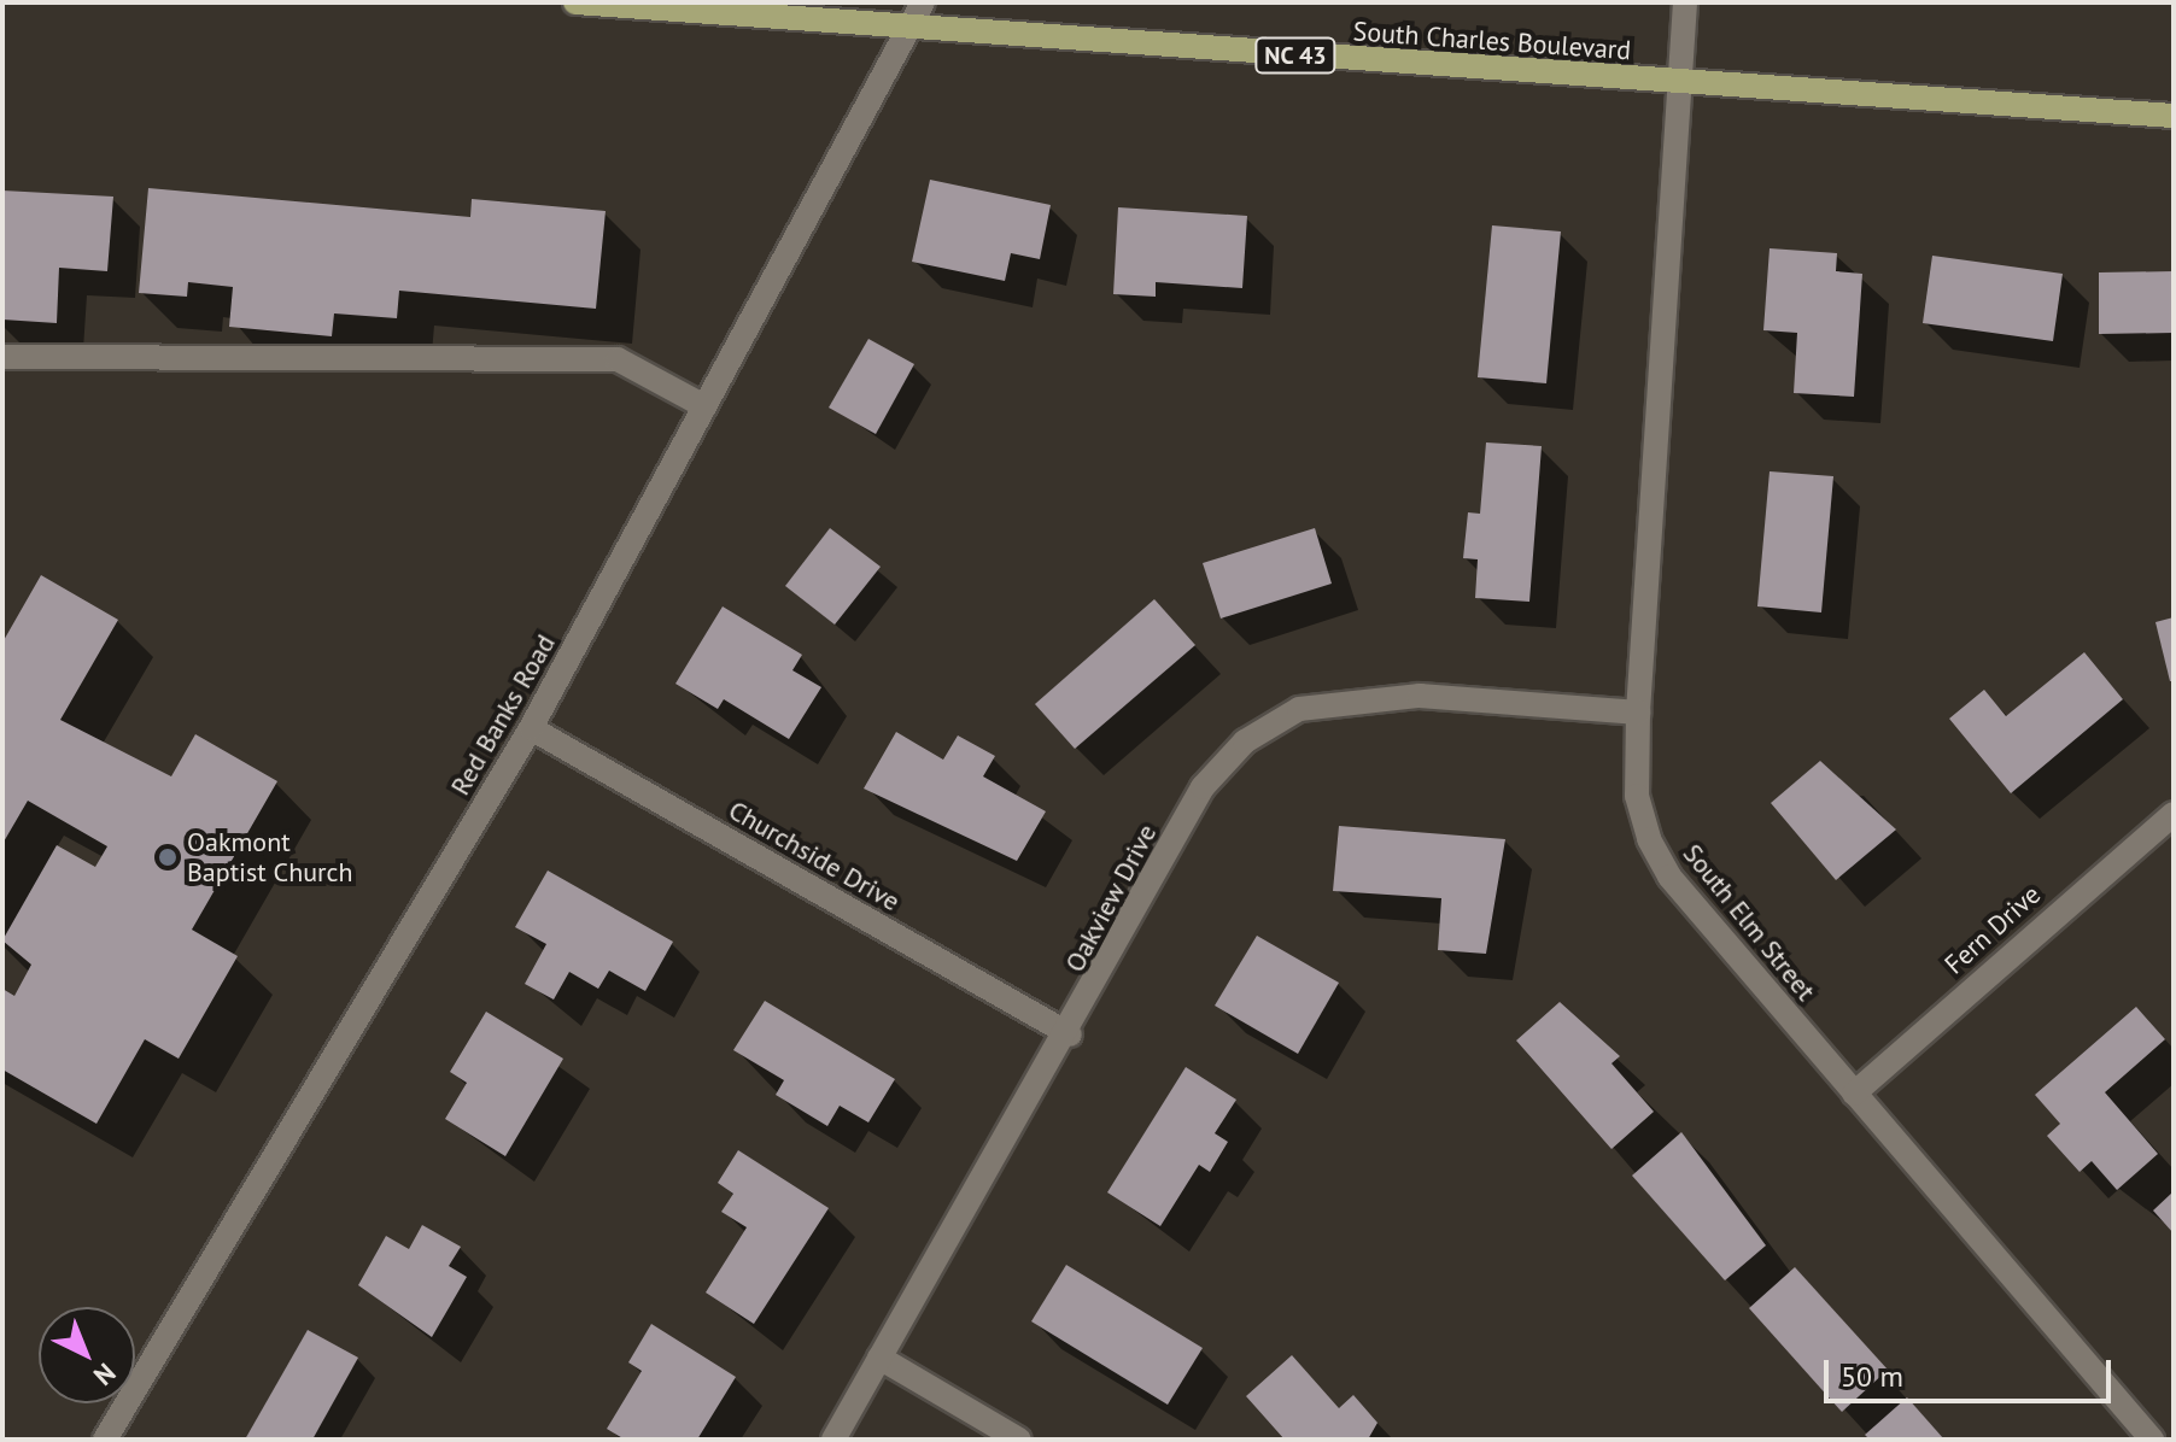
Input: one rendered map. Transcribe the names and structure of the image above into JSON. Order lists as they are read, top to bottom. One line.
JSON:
{"streets":{"main road":["South Charles Boulevard","NC 43"],"street":["Red Banks Road","Churchside Drive","Oakview Drive","South Elm Street","Fern Drive"]},"crossings":[["South Charles Boulevard","Red Banks Road"],["South Charles Boulevard","South Elm Street"],["Red Banks Road","Churchside Drive"],["Churchside Drive","Oakview Drive"],["Oakview Drive","South Elm Street"],["South Elm Street","Fern Drive"]],"places":["Oakmont Baptist Church"],"scale_bar":"50 m","north":"bottom right"}
